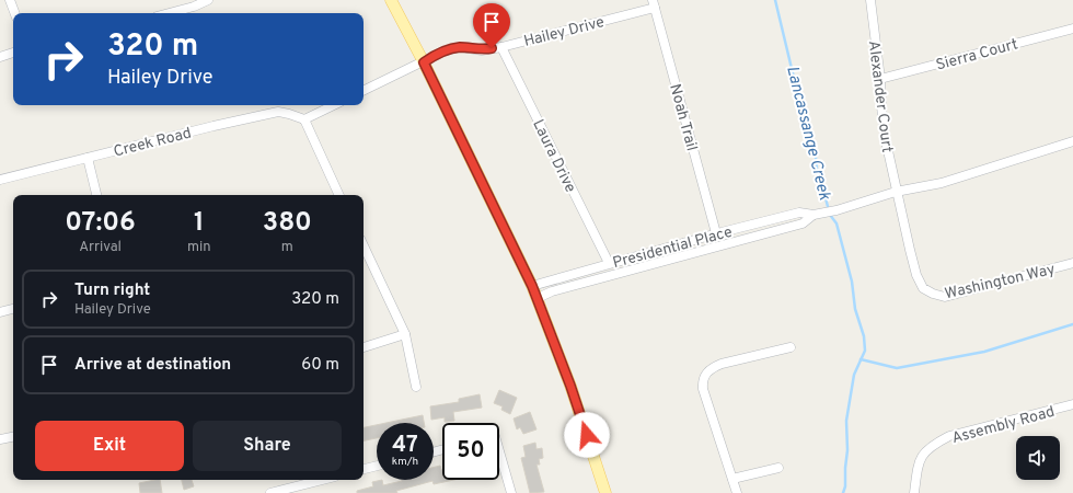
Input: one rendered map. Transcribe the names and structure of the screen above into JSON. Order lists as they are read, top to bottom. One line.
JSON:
{"streets":{"street":["Hailey Drive","Sierra Court","Alexander Court","Noah Trail","Creek Road","Laura Drive","Presidential Place","Washington Way","Assembly Road"]},"crossings":[["Hailey Drive","Noah Trail"],["Hailey Drive","Laura Drive"],["Sierra Court","Alexander Court"],["Alexander Court","Presidential Place"],["Alexander Court","Washington Way"],["Noah Trail","Presidential Place"],["Laura Drive","Presidential Place"],["Presidential Place","Washington Way"]],"water":["Lancassange Creek"],"page":{"turn":["320 m","Hailey Drive"],"eta":["07:06","Arrival","1","min","380","m"],"list":[{"name":"Turn right","note":"Hailey Drive","value":"320 m"},{"name":"Arrive at destination","value":"60 m"}],"buttons":["Exit","Share"],"speed":"47 km/h","limit":"50"}}
